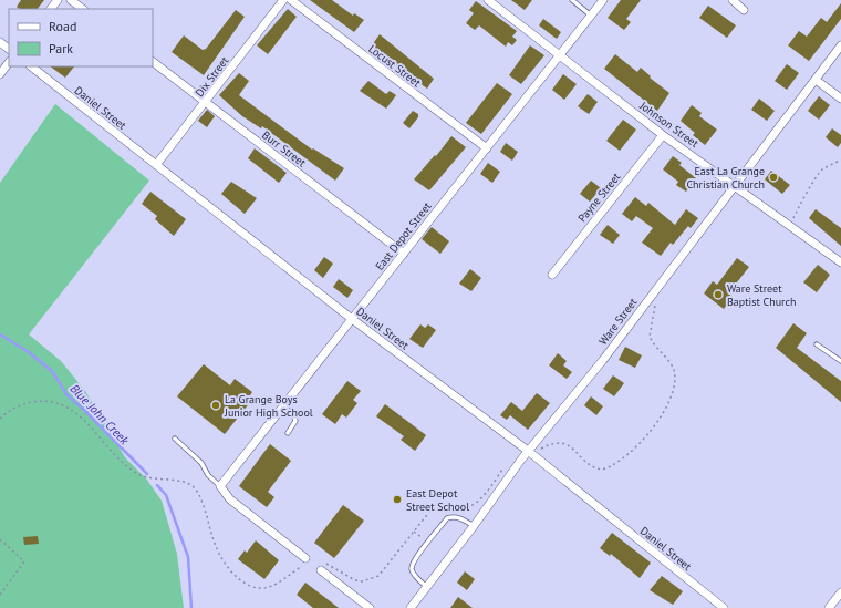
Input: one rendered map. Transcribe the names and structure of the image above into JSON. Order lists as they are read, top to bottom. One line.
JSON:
{"streets":{"street":["Locust Street","Dix Street","Daniel Street","Johnson Street","Burr Street","Payne Street","East Depot Street","Ware Street"]},"crossings":[["Locust Street","East Depot Street"],["Dix Street","Daniel Street"],["Dix Street","Burr Street"],["Daniel Street","East Depot Street"],["Daniel Street","Ware Street"],["Johnson Street","Payne Street"],["Johnson Street","East Depot Street"],["Johnson Street","Ware Street"],["Burr Street","East Depot Street"]],"water":["Blue John Creek"],"places":["East La Grange Christian Church","Ware Street Baptist Church","La Grange Boys Junior High School","East Depot Street School"],"legend":["Road","Park"]}
